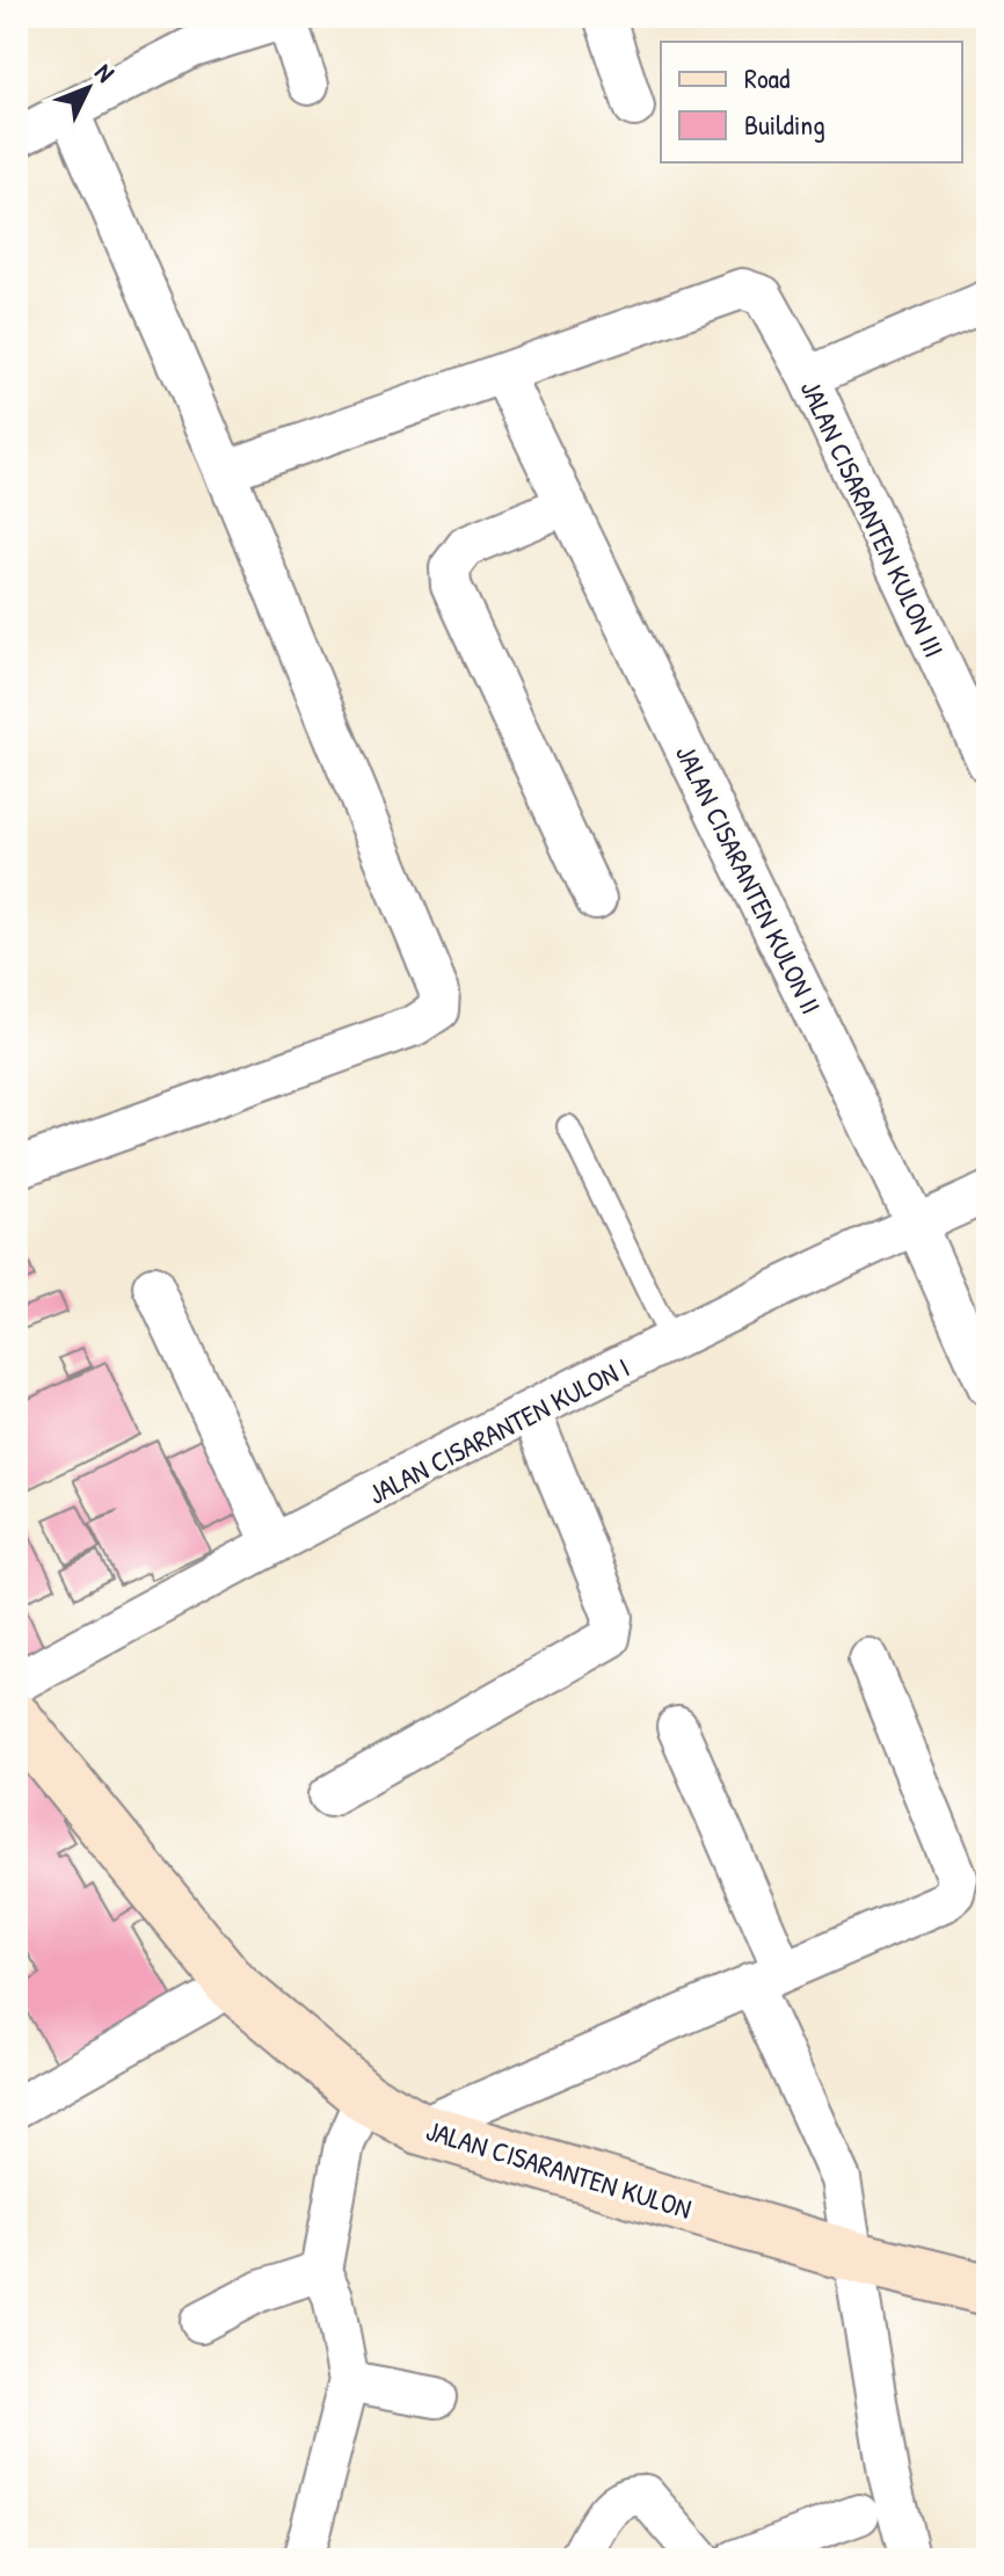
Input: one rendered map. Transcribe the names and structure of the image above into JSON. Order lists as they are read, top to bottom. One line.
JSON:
{"streets":{"main road":["JALAN CISARANTEN KULON"],"street":["JALAN CISARANTEN KULON III","JALAN CISARANTEN KULON II","JALAN CISARANTEN KULON I"]},"crossings":[["JALAN CISARANTEN KULON III","JALAN CISARANTEN KULON II"],["JALAN CISARANTEN KULON II","JALAN CISARANTEN KULON I"]],"legend":["Road","Building"],"north":"top right"}
